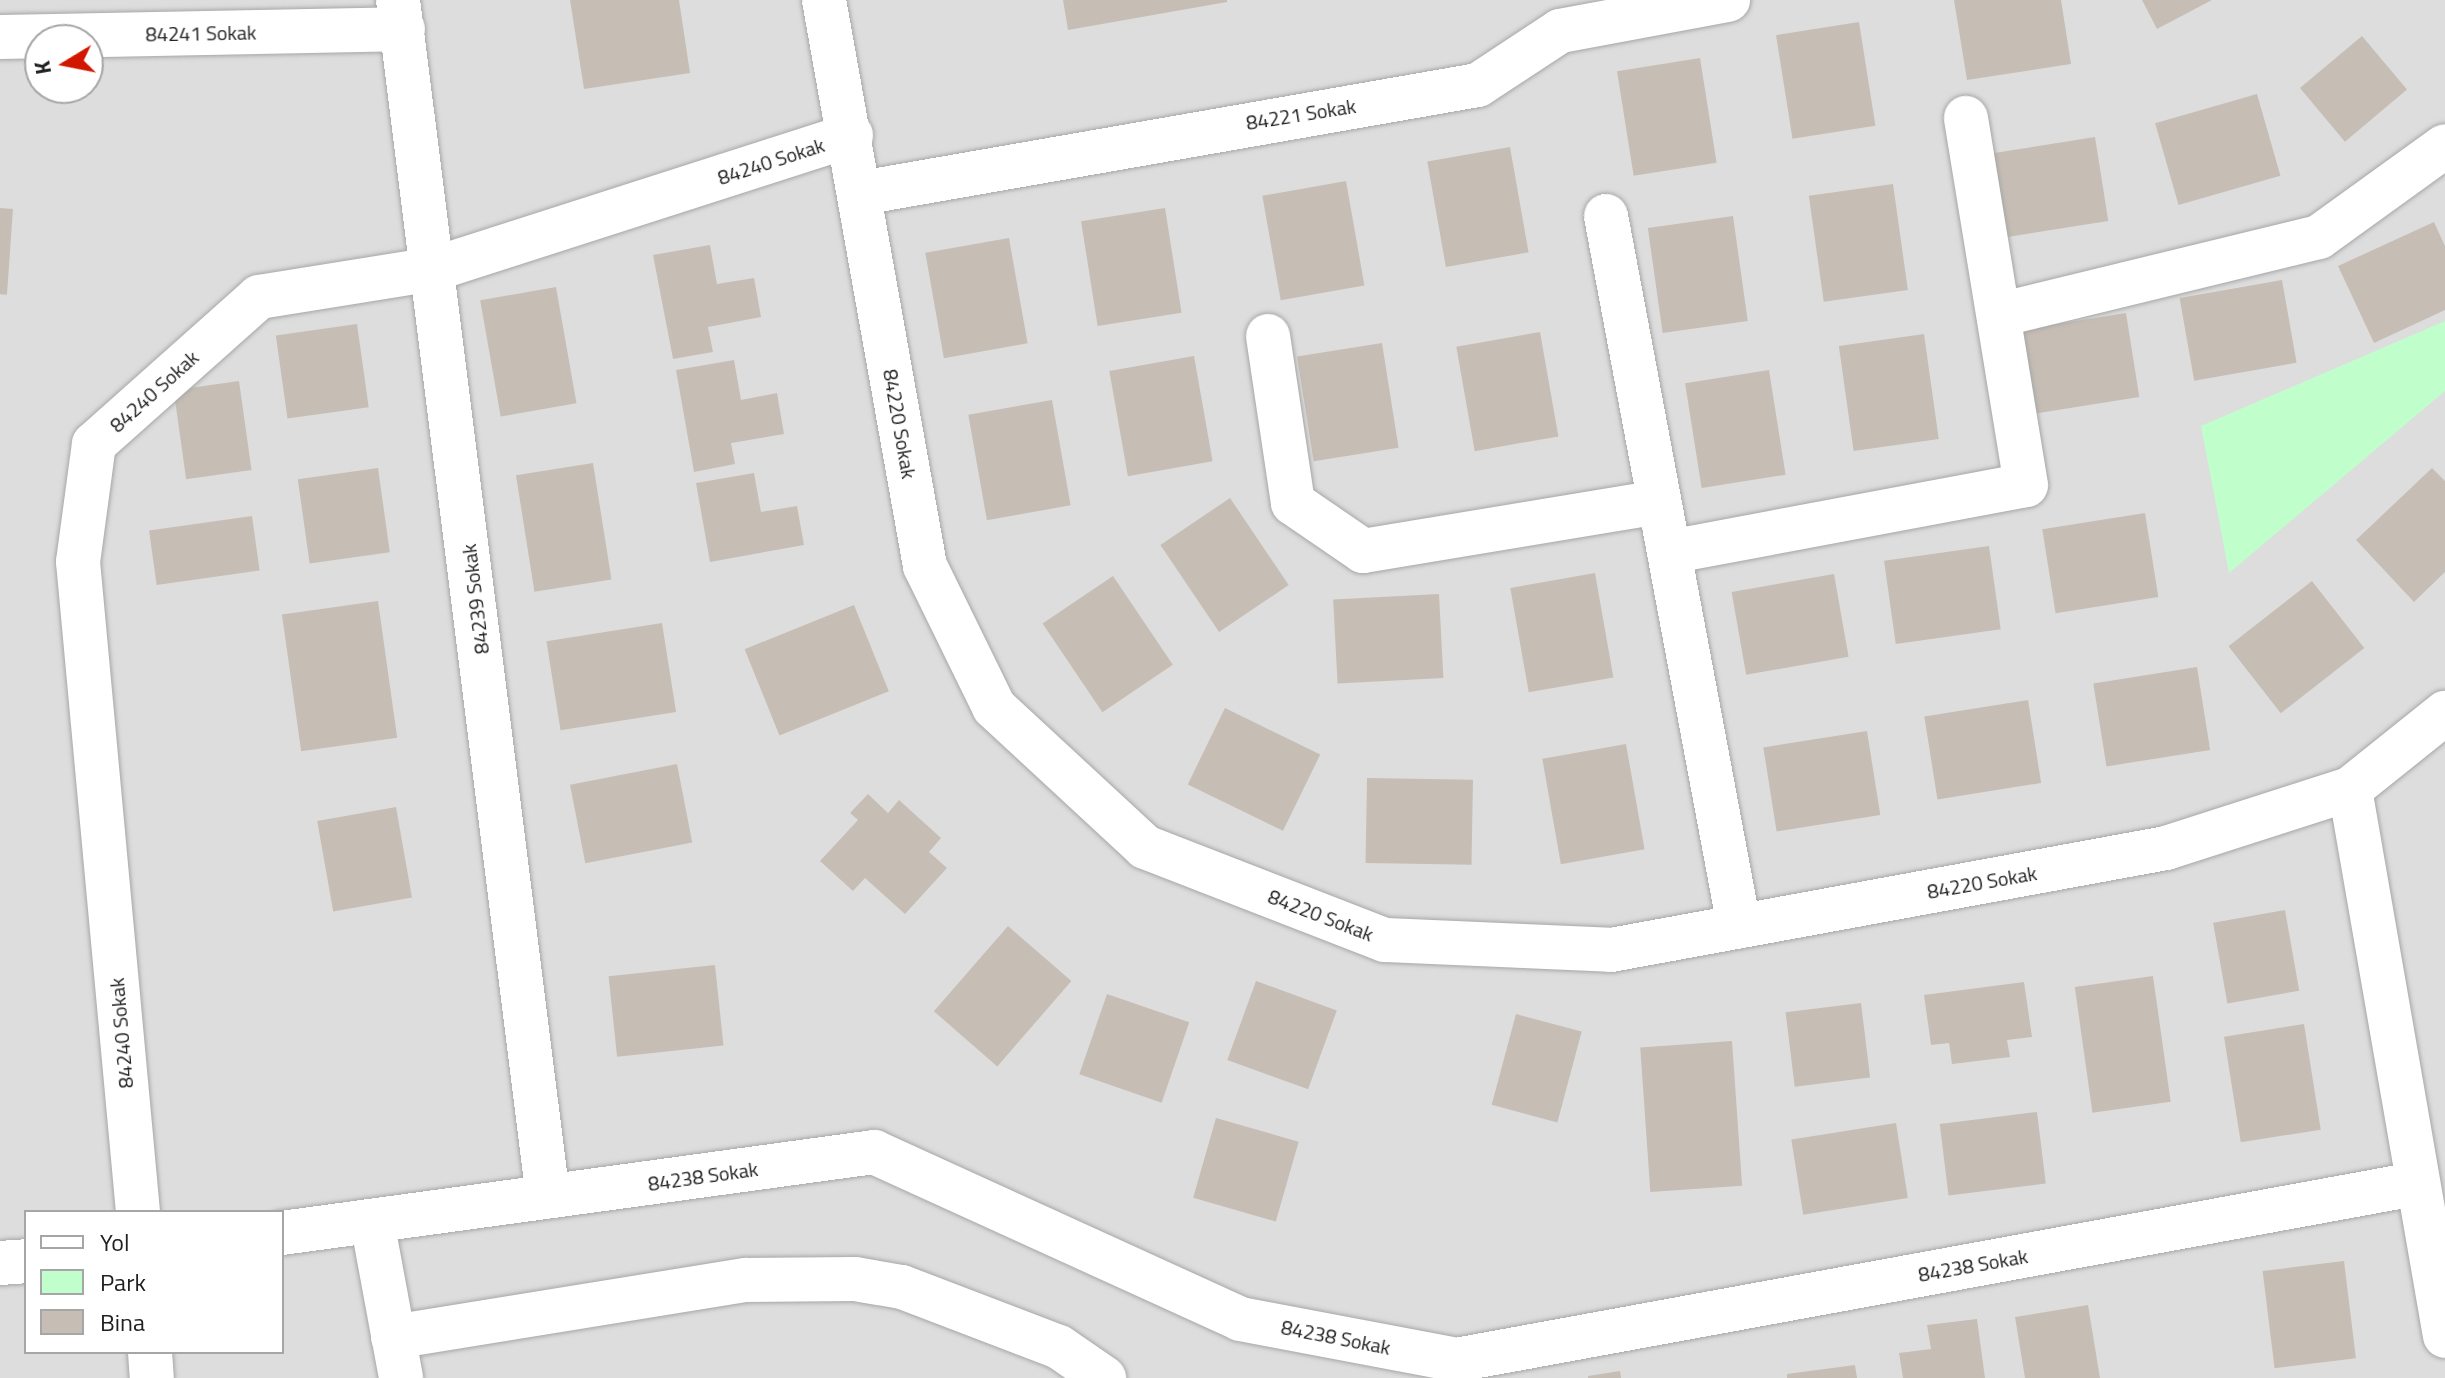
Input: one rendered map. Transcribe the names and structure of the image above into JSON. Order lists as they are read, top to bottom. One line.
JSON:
{"streets":{"street":["84241 Sokak","84221 Sokak","84240 Sokak","84220 Sokak","84239 Sokak","84238 Sokak"]},"crossings":[["84241 Sokak","84239 Sokak"],["84221 Sokak","84220 Sokak"],["84240 Sokak","84220 Sokak"],["84240 Sokak","84239 Sokak"],["84239 Sokak","84238 Sokak"]],"legend":["Yol","Park","Bina"],"north":"left"}
